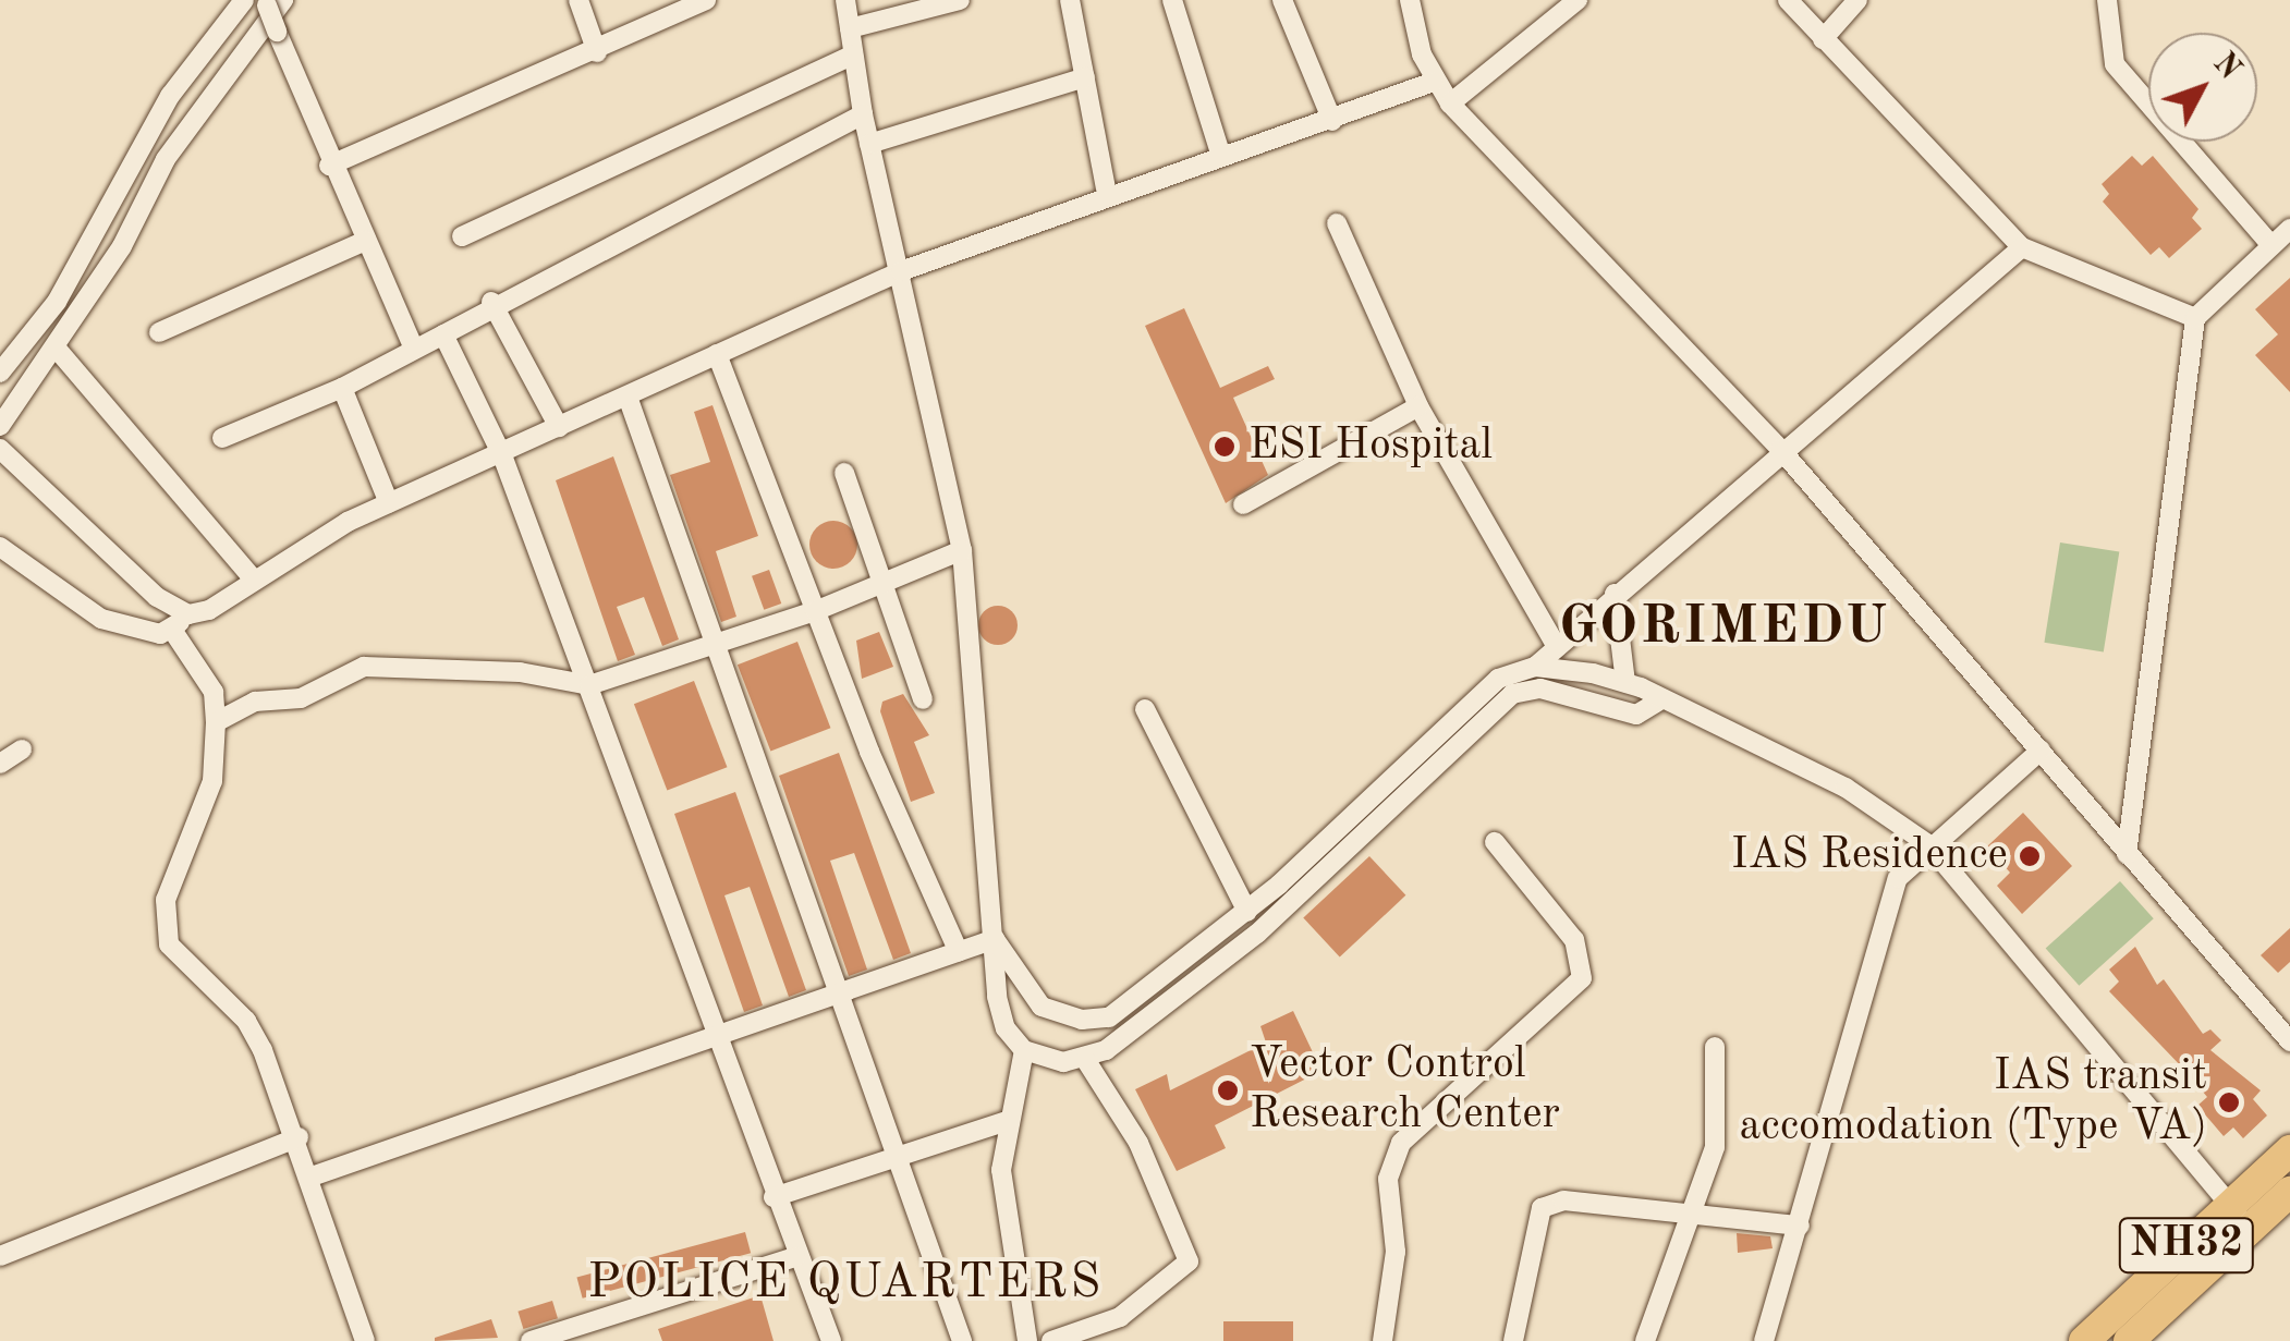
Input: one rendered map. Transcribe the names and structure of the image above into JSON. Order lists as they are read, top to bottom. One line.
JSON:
{"streets":{"highway":["NH32"]},"districts":["GORIMEDU","POLICE QUARTERS"],"places":["ESI Hospital","IAS Residence","Vector Control Research Center","IAS transit accomodation (Type VA)"],"north":"top right"}
